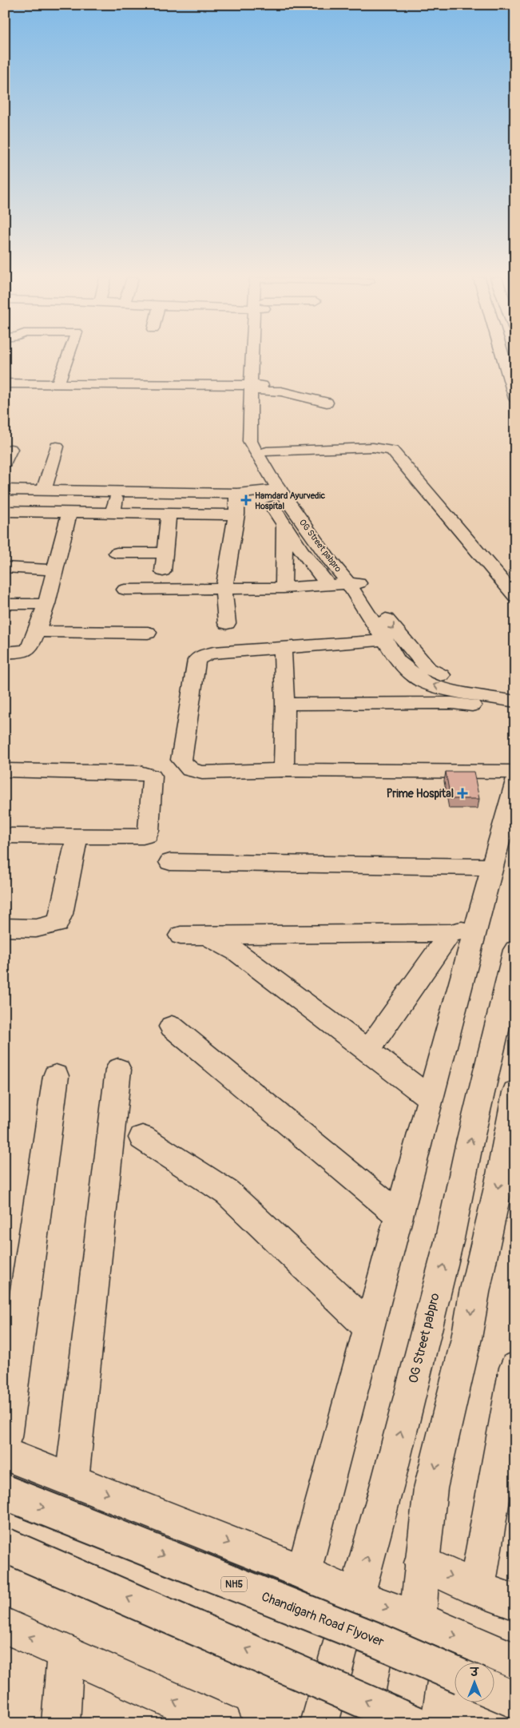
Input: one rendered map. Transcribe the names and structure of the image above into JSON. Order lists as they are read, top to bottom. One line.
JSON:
{"streets":{"main road":["OG Street pabpro","NH5","Chandigarh Road Flyover"]},"places":{"health":["Hamdard Ayurvedic Hospital","Prime Hospital"]},"north":"top"}
